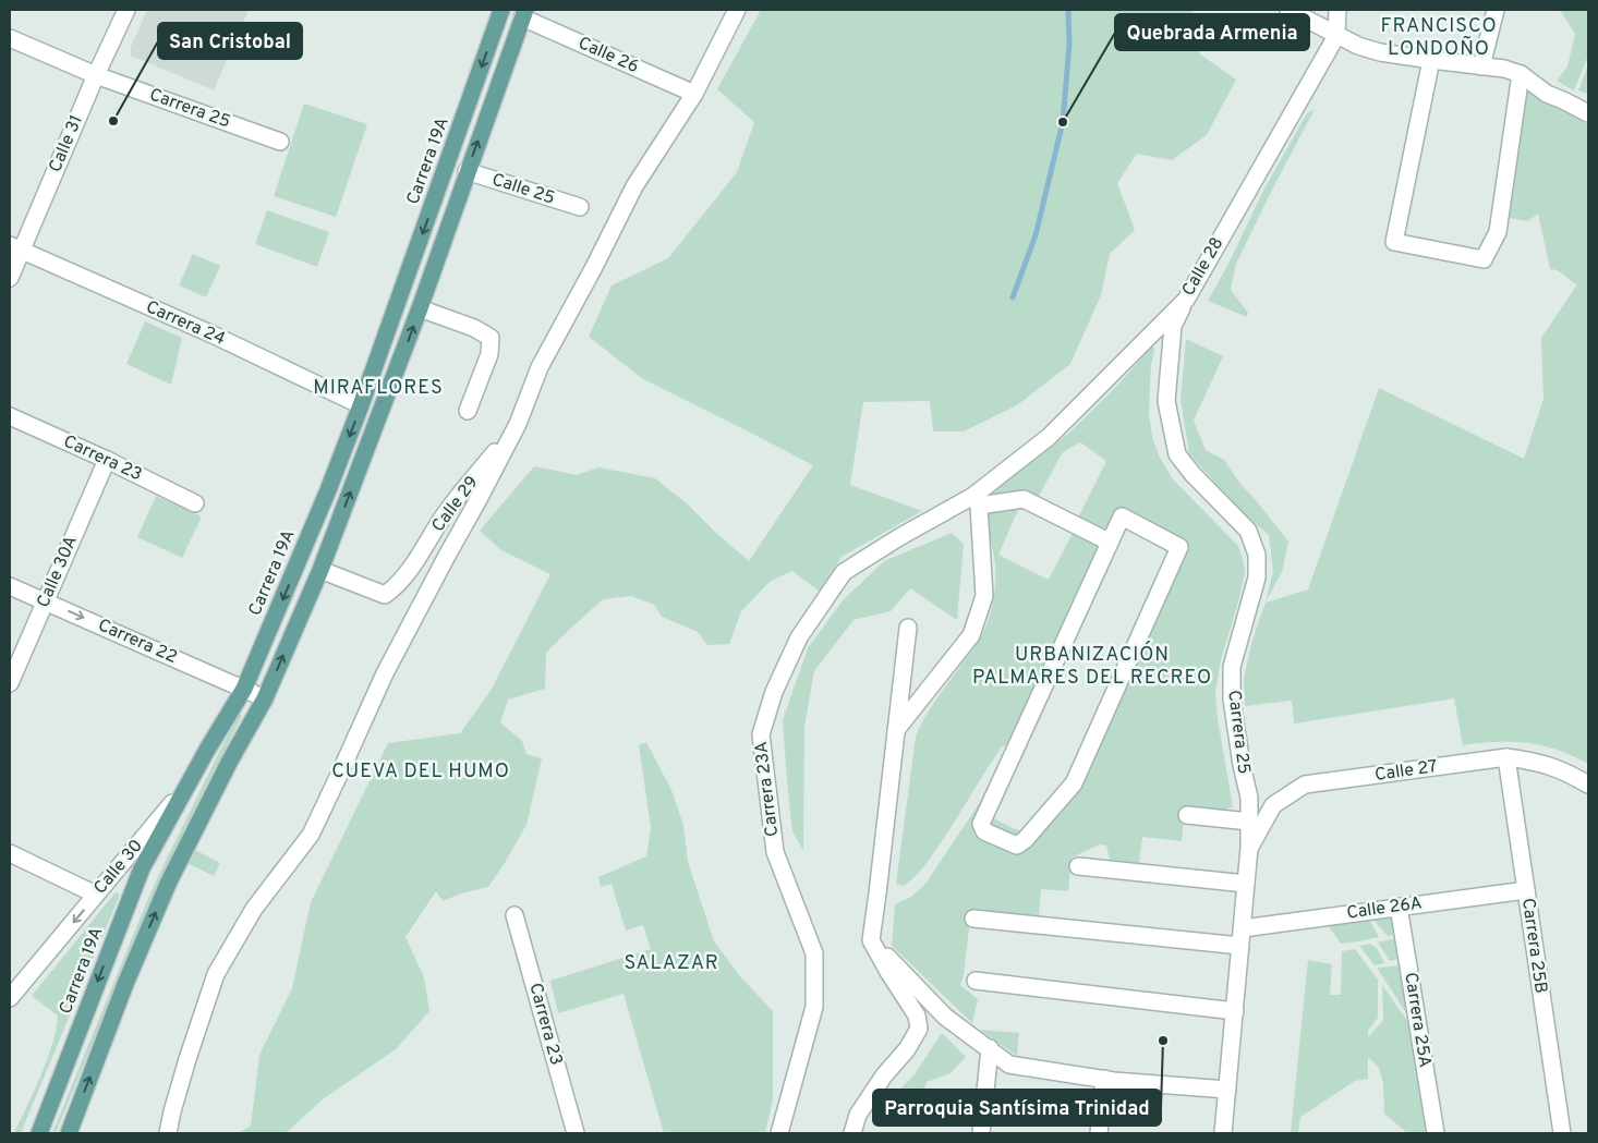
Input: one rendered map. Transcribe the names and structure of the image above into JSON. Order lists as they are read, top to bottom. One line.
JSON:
{"streets":{"main road":["Carrera 19A"],"street":["Calle 26","Carrera 25","Calle 31","Calle 25","Calle 28","Carrera 24","Carrera 23","Calle 29","Calle 30A","Carrera 22","Calle 27","Carrera 23A","Calle 30","Calle 26A","Carrera 25B","Carrera 25A"]},"crossings":[["Carrera 25","Calle 31"],["Carrera 25","Calle 28"],["Carrera 25","Calle 27"],["Carrera 25","Calle 26A"],["Calle 31","Carrera 24"],["Carrera 19A","Carrera 24"],["Carrera 19A","Carrera 22"],["Carrera 19A","Calle 30"],["Calle 28","Carrera 23A"],["Carrera 23","Calle 30A"],["Calle 30A","Carrera 22"],["Calle 27","Carrera 25B"],["Calle 26A","Carrera 25B"],["Calle 26A","Carrera 25A"]],"one_way":["Carrera 22","Calle 30"],"districts":["FRANCISCO LONDOÑO","MIRAFLORES","URBANIZACIÓN PALMARES DEL RECREO","CUEVA DEL HUMO","SALAZAR"],"places":["San Cristobal","Quebrada Armenia","Parroquia Santísima Trinidad"]}
